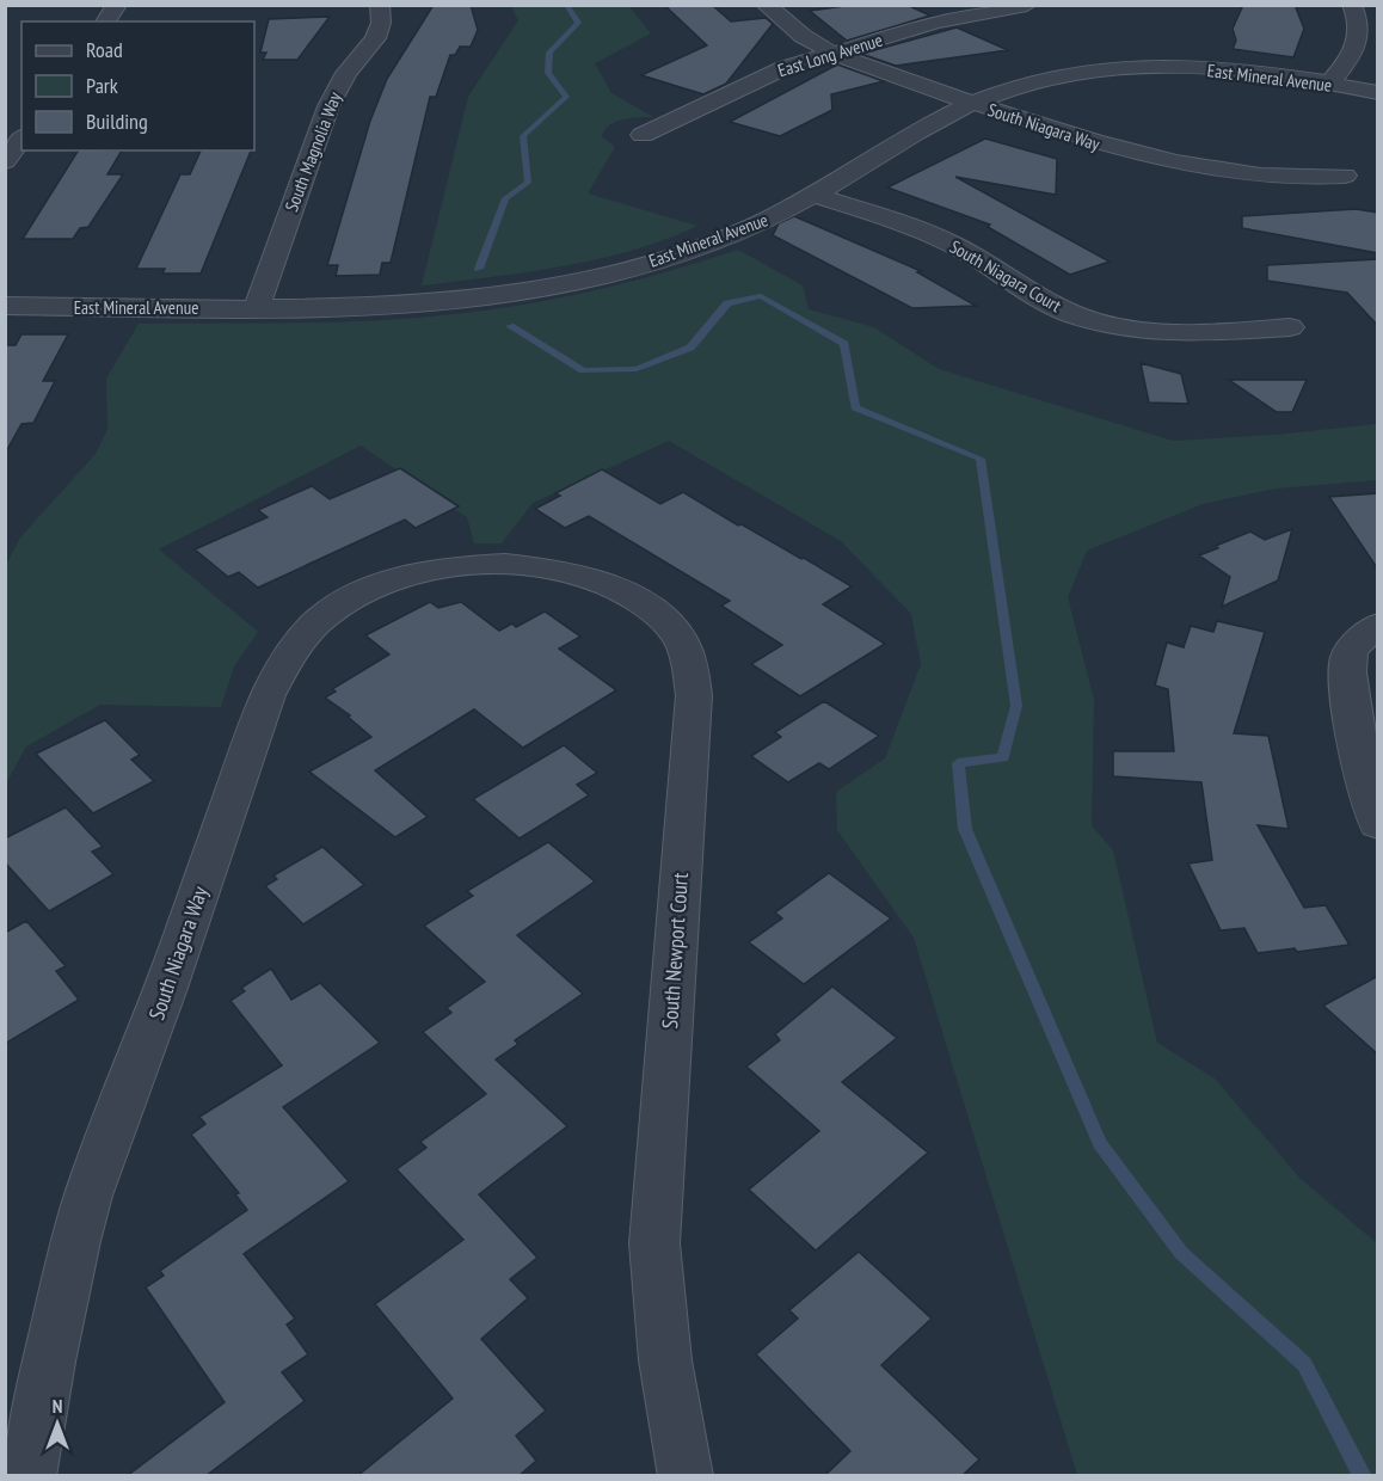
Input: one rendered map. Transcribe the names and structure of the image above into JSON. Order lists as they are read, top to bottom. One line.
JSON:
{"streets":{"street":["East Long Avenue","East Mineral Avenue","South Niagara Way","South Magnolia Way","South Niagara Court","South Newport Court"]},"crossings":[["East Long Avenue","South Niagara Way"],["East Mineral Avenue","South Niagara Way"],["East Mineral Avenue","South Magnolia Way"],["East Mineral Avenue","South Niagara Court"],["South Niagara Way","South Newport Court"]],"legend":["Road","Park","Building"],"north":"top"}
